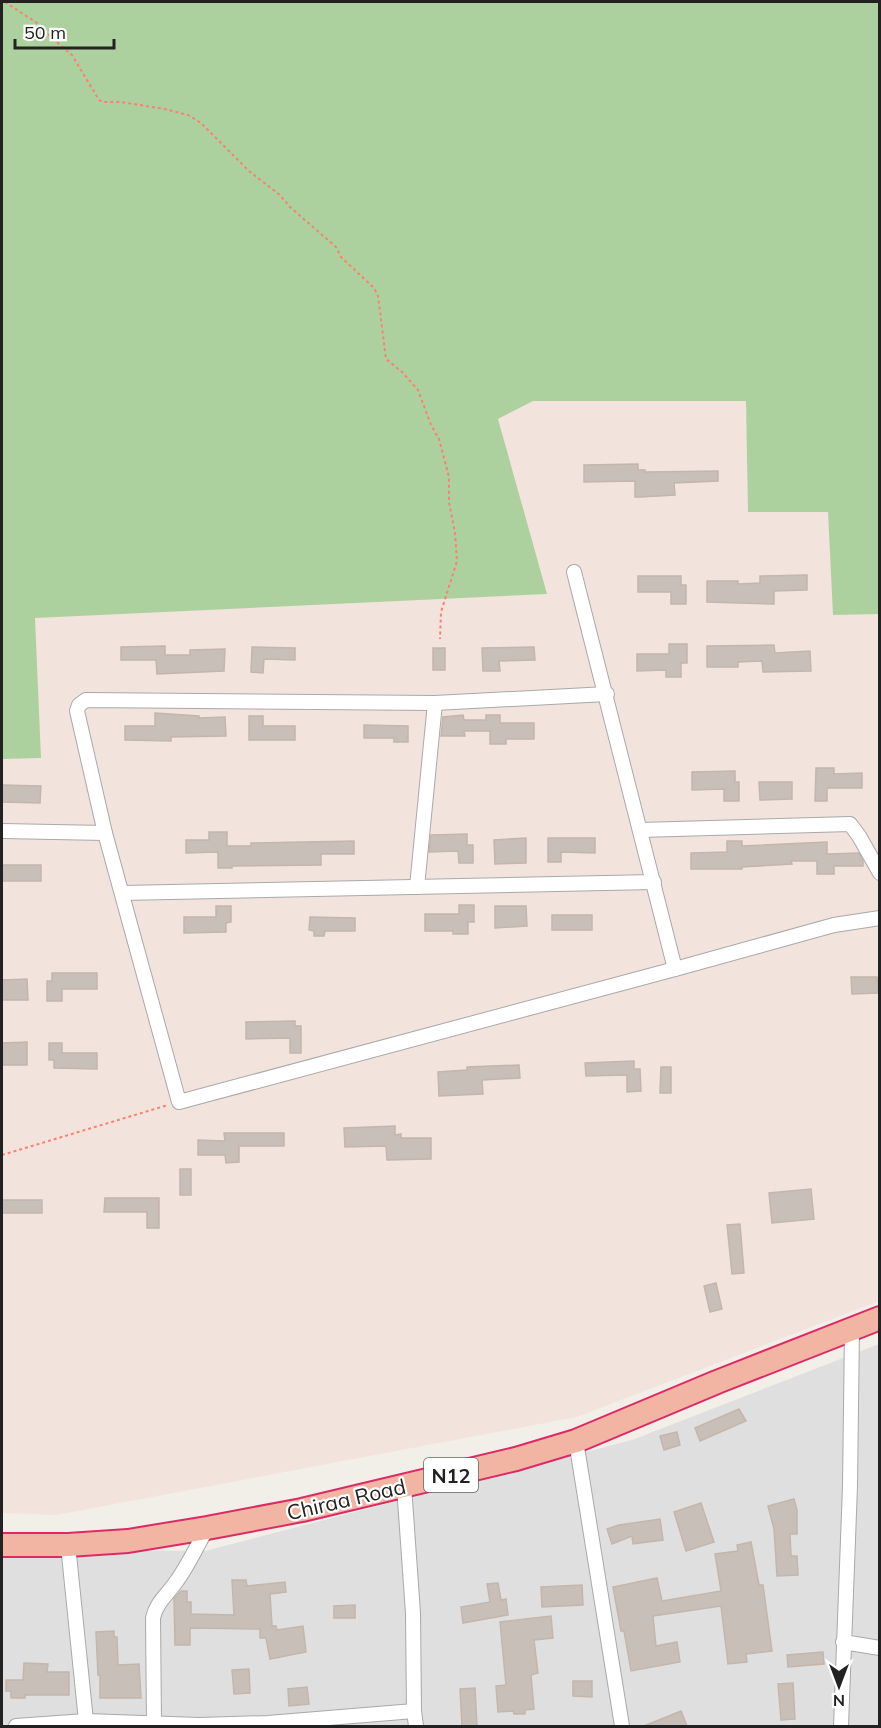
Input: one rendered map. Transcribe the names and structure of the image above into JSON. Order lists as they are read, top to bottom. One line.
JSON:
{"streets":{"highway":["N12","Chiraa Road"]},"scale_bar":"50 m","north":"bottom"}
